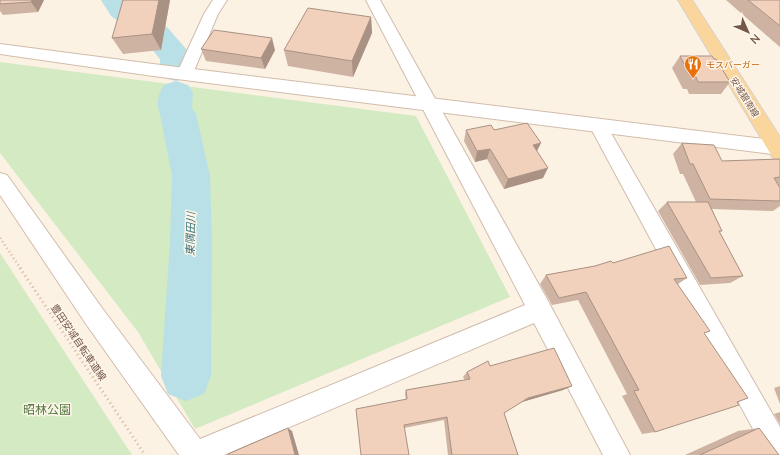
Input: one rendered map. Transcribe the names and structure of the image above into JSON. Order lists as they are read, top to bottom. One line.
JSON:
{"streets":{"main road":["安城碧南線"],"path":["豊田安城自転車道線"]},"water":["東隅田川"],"parks":["昭林公園"],"places":{"restaurant":["モスバーガー"]},"north":"bottom right"}
